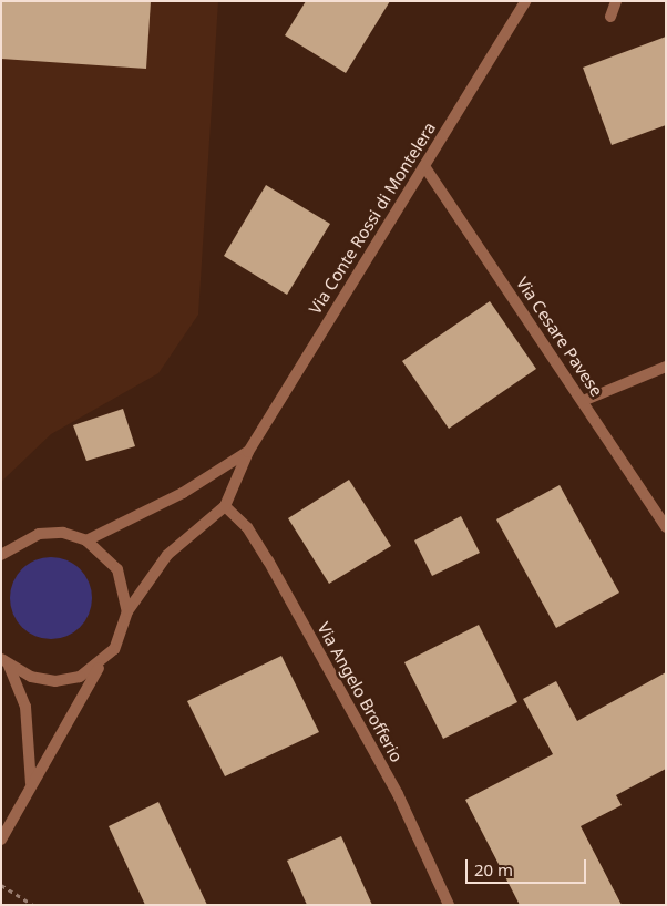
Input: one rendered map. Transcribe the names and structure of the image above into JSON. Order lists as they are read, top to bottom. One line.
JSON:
{"streets":{"street":["Via Conte Rossi di Montelera","Via Cesare Pavese","Via Angelo Brofferio"]},"crossings":[["Via Conte Rossi di Montelera","Via Cesare Pavese"],["Via Conte Rossi di Montelera","Via Angelo Brofferio"]],"scale_bar":"20 m"}
